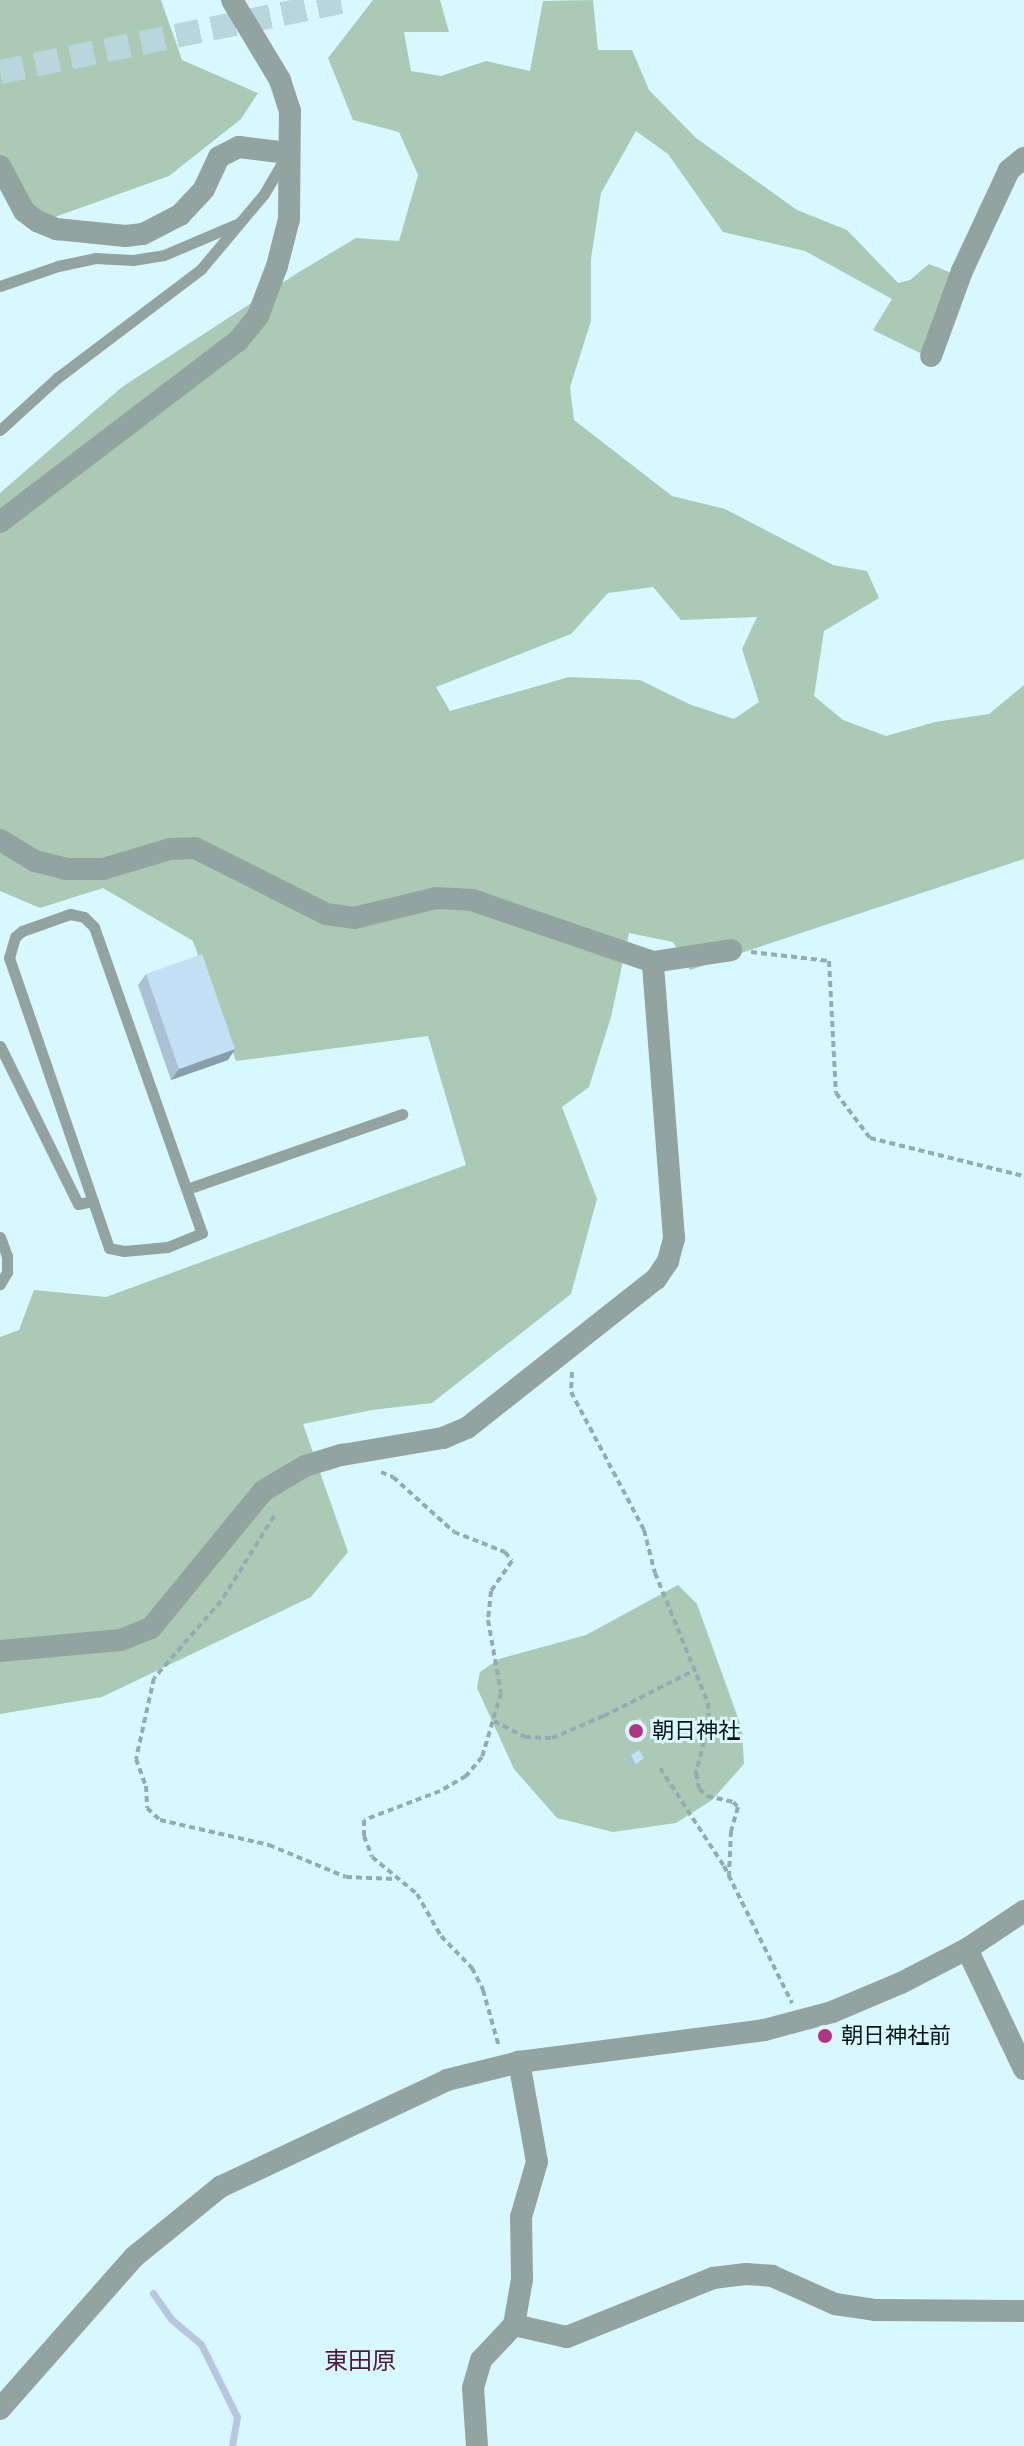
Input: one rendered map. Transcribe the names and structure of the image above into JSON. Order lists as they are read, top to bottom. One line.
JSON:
{"districts":["東田原"],"places":["朝日神社","朝日神社前"]}
